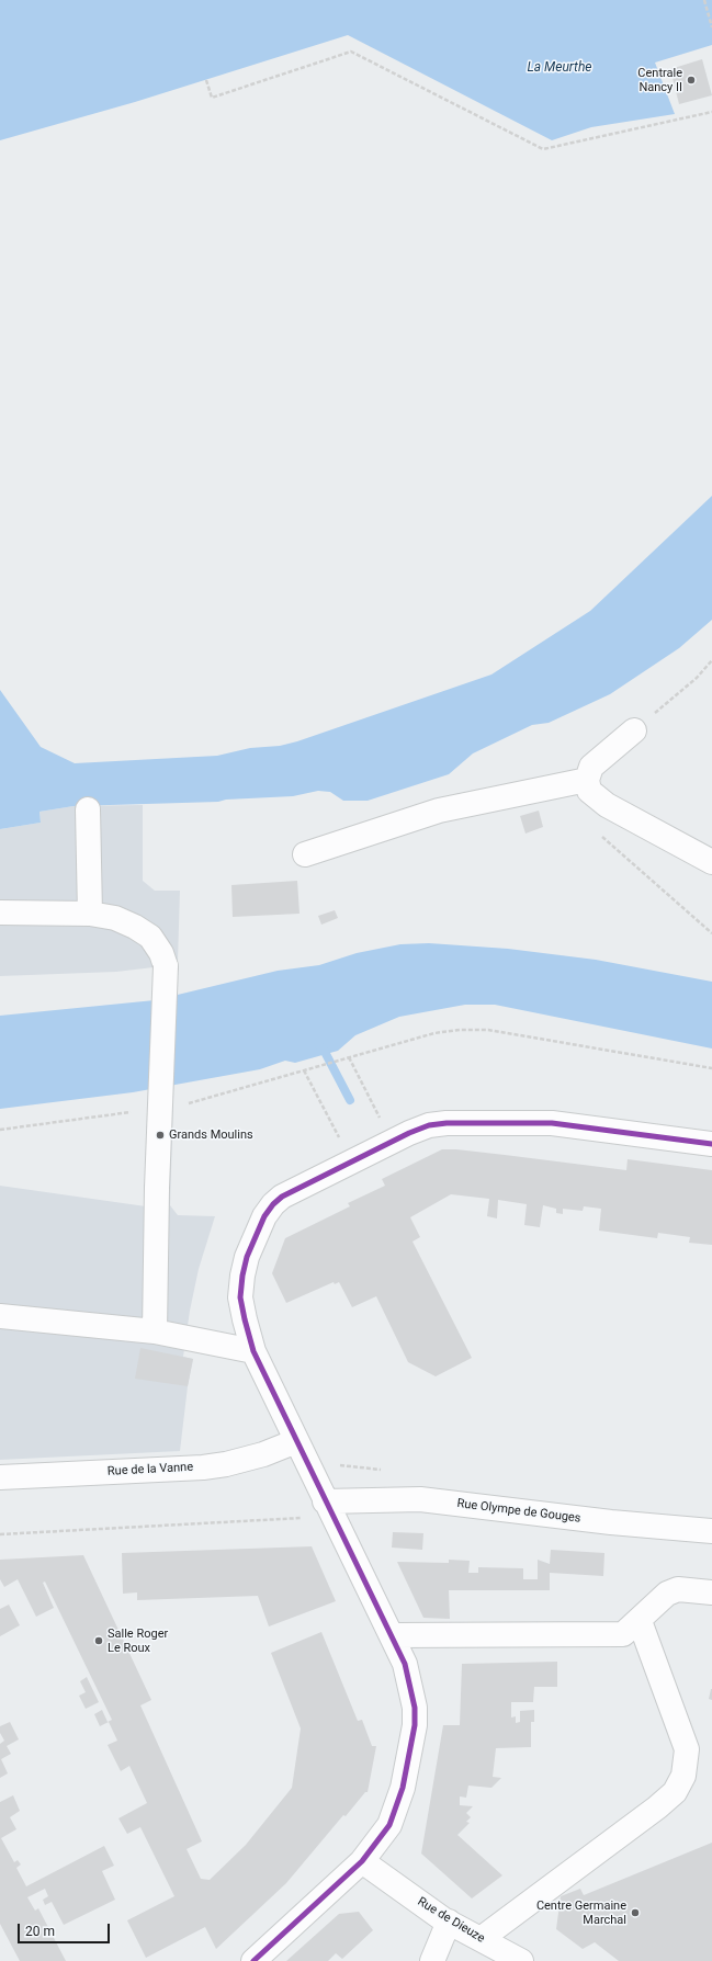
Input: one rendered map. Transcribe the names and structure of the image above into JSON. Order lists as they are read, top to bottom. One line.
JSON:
{"streets":{"street":["Rue de la Vanne","Rue Olympe de Gouges","Rue de Dieuze"]},"water":["La Meurthe"],"places":["Centrale Nancy II","Grands Moulins","Salle Roger Le Roux","Centre Germaine Marchal"],"scale_bar":"20 m"}
